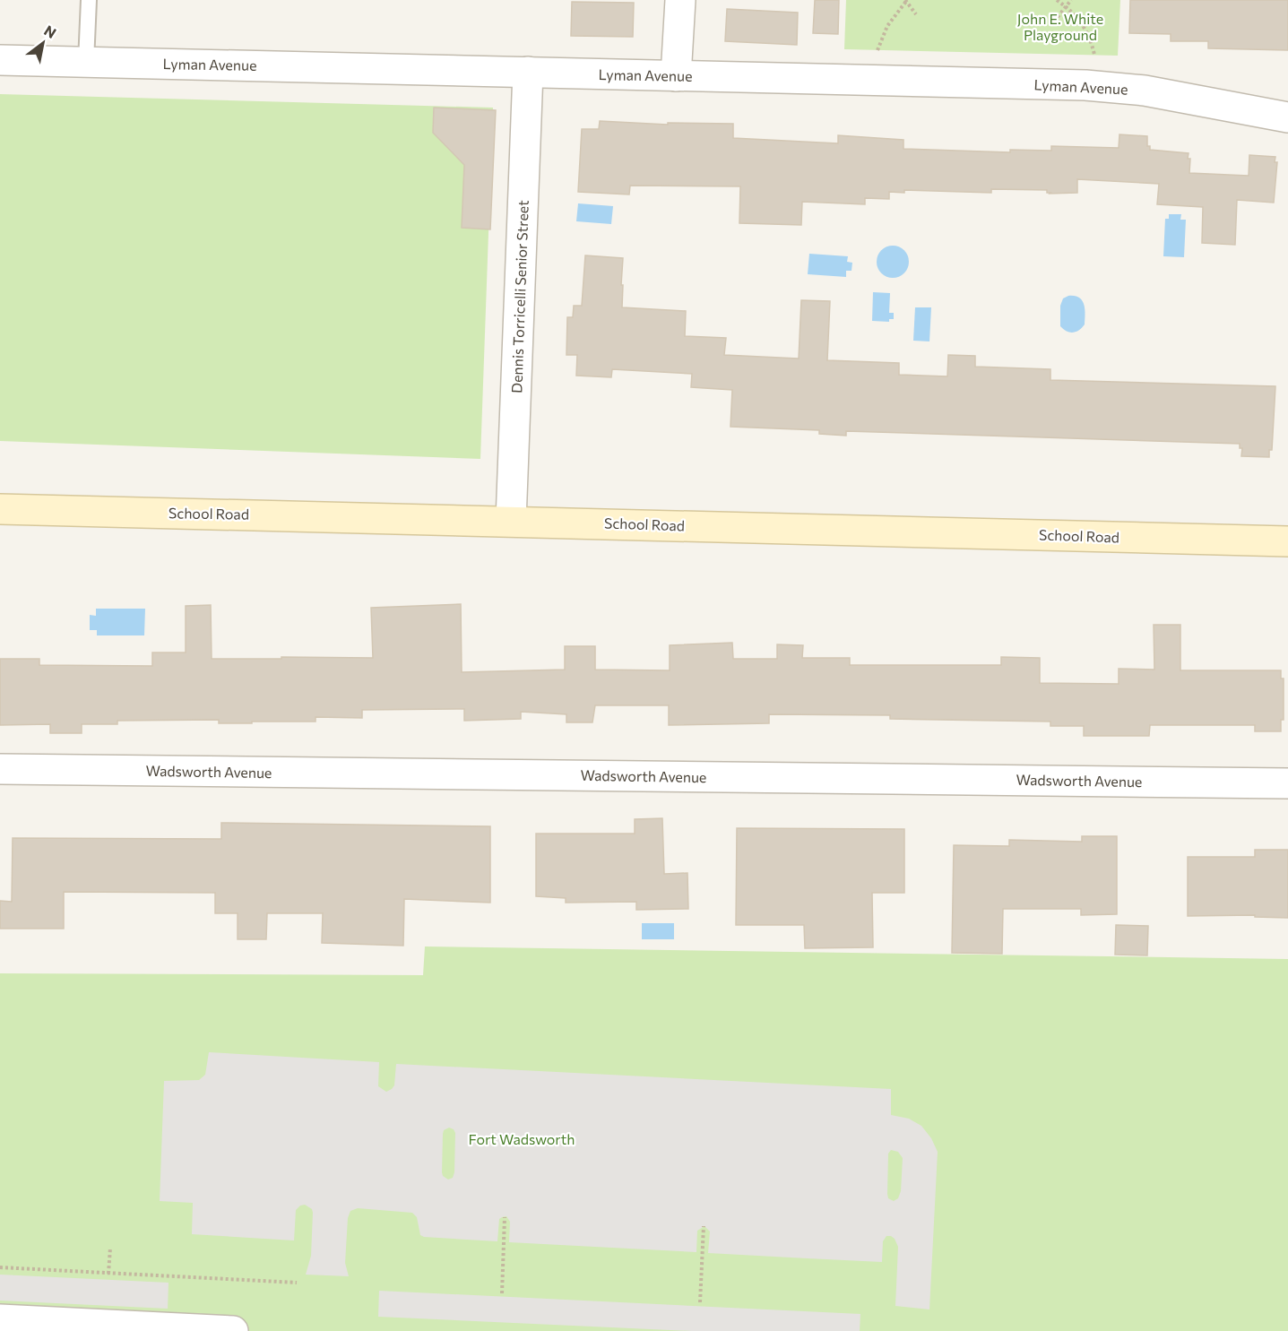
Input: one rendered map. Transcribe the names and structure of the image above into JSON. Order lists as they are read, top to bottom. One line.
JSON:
{"streets":{"main road":["School Road"],"street":["Lyman Avenue","Dennis Torricelli Senior Street","Wadsworth Avenue"]},"crossings":[["Lyman Avenue","Dennis Torricelli Senior Street"],["Dennis Torricelli Senior Street","School Road"]],"parks":["John E. White Playground","Fort Wadsworth"],"north":"top right"}
